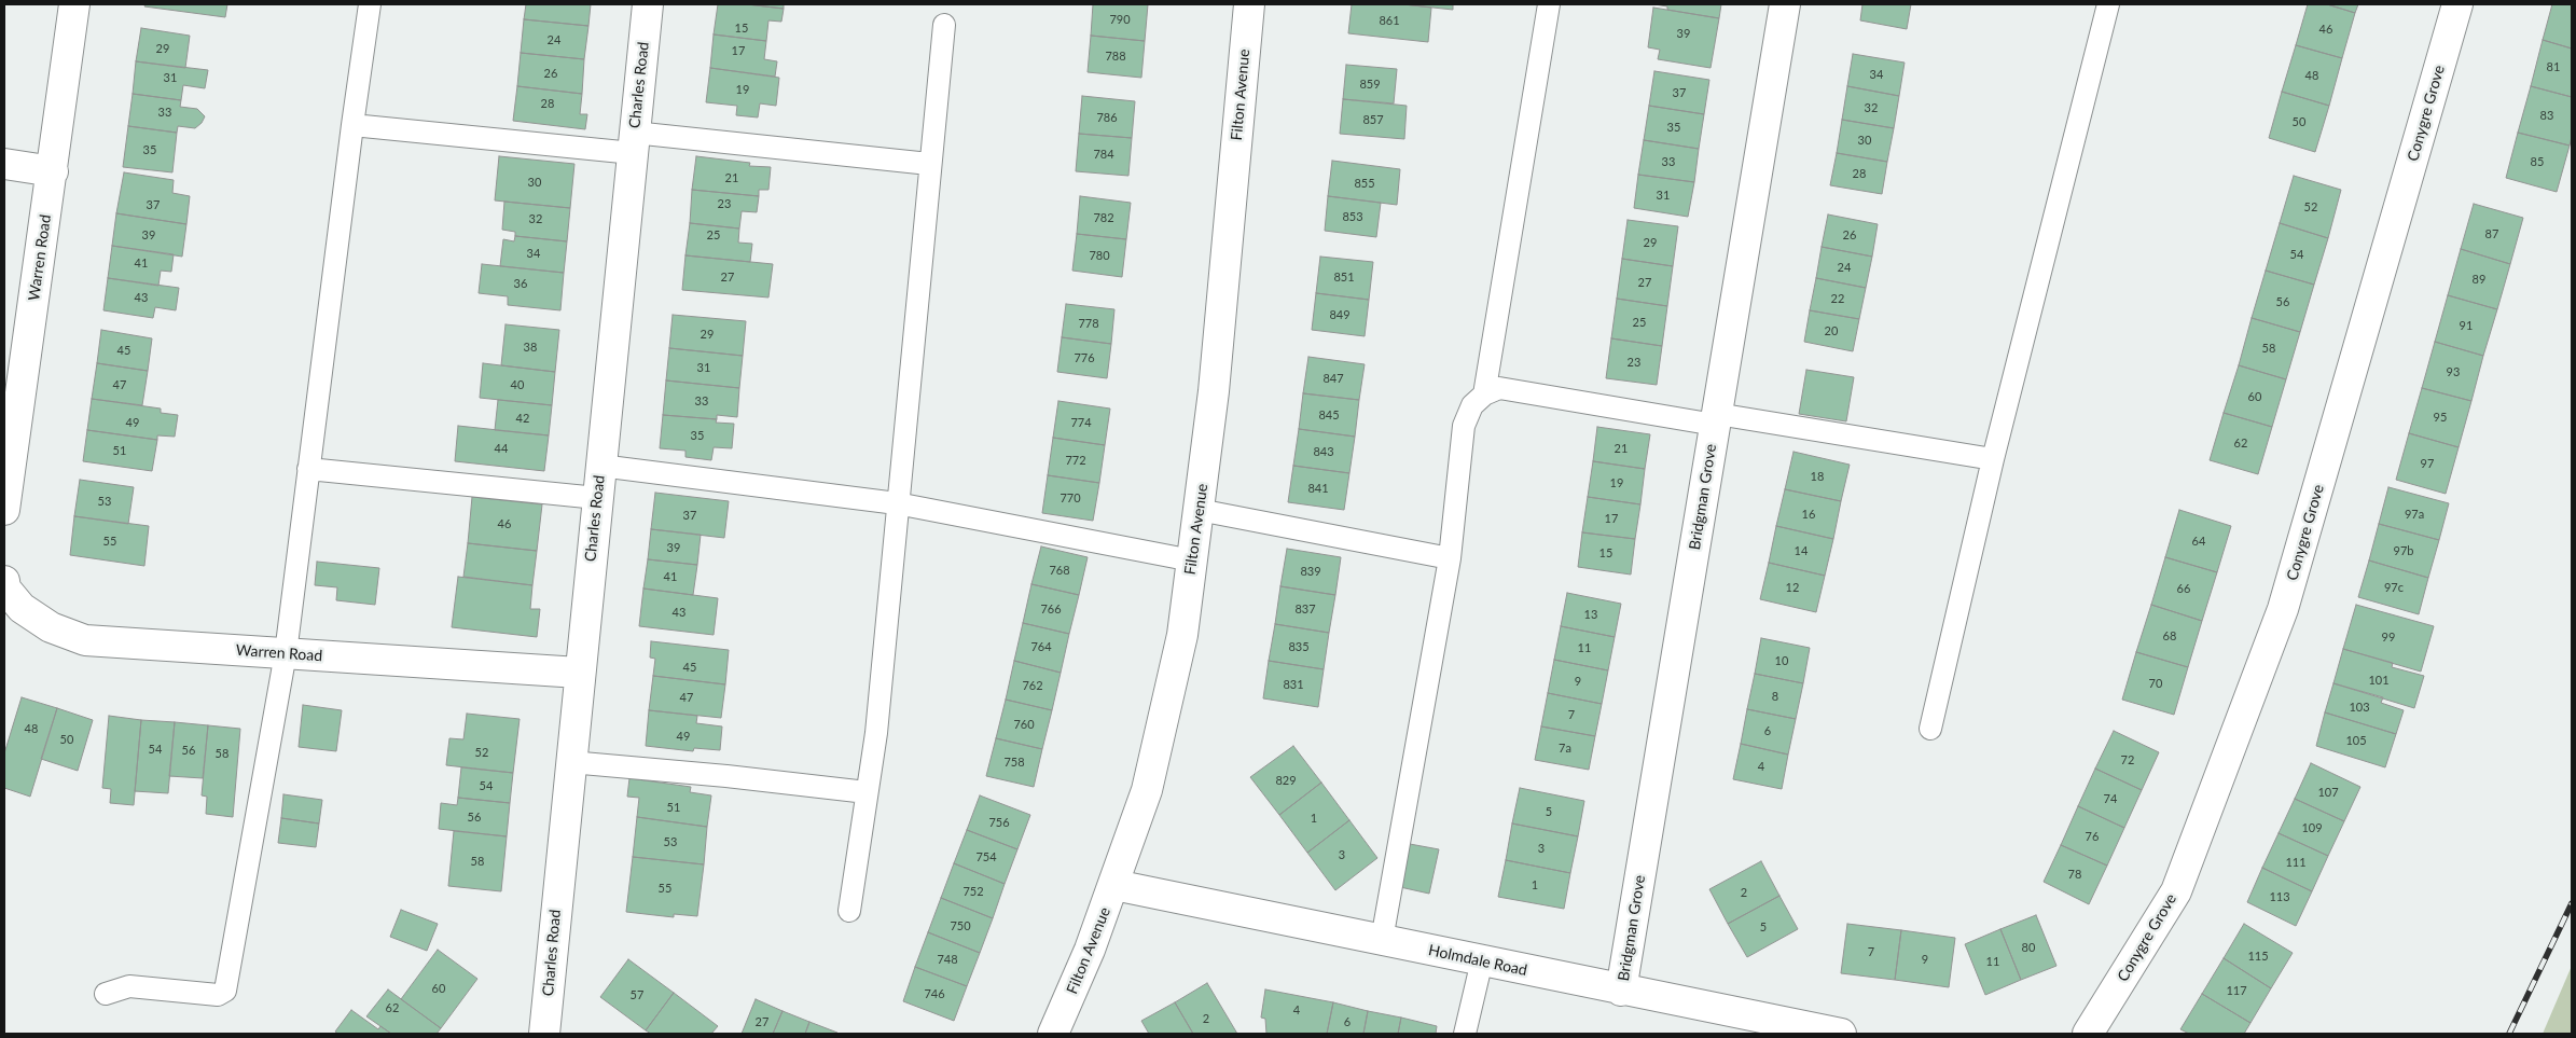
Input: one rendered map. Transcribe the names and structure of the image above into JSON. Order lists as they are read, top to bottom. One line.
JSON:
{"streets":{"street":["Charles Road","Filton Avenue","Conygre Grove","Warren Road","Bridgman Grove","Holmdale Road"]},"crossings":[["Charles Road","Warren Road"],["Filton Avenue","Holmdale Road"],["Bridgman Grove","Holmdale Road"]],"house_numbers":["790","861","15","46","39","24","29","17","788","81","26","34","48","31","859","19","37","28","32","33","83","786","857","50","35","30","35","784","33","85","28","21","30","855","31","23","37","52","853","782","32","87","39","25","26","29","34","54","780","41","24","27","851","89","27","36","43","22","56","849","25","778","91","20","29","38","58","45","776","23","31","93","847","47","40","60","33","845","95","42","49","774","35","62","44","21","51","843","772","97","18","19","841","770","53","16","97a","37","17","46","55","64","39","14","97b","15","768","839","41","12","97c","66","766","837","43","13","68","99","764","835","11","10","45","101","9","70","831","762","8","47","103","7","760","48","6","49","50","105","7a","54","56","52","58","72","758","4","829","54","107","74","51","5","56","1","756","109","76","53","3","3","754","58","111","78","1","55","752","2","113","750","5","80","7","115","748","9","11","60","117","746","57","62","4","2","27","6"]}
